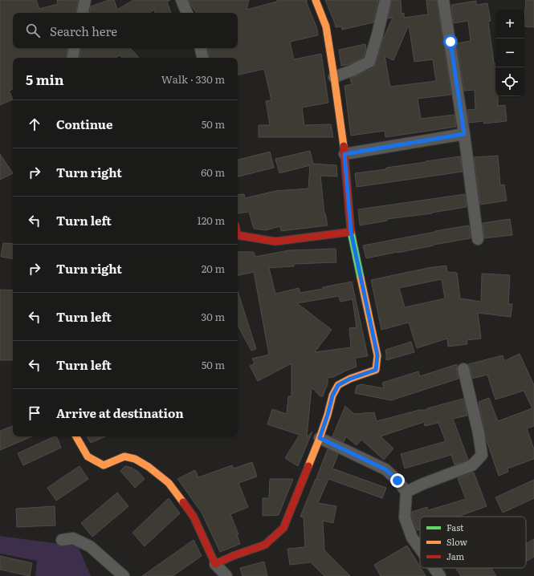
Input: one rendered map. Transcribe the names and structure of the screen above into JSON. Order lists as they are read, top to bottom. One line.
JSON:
{"legend":["Fast","Slow","Jam"],"page":{"map_buttons":["+","−"],"search":"Search here","heading":["5 min","Walk · 330 m"],"list":[["Continue","50 m"],["Turn right","60 m"],["Turn left","120 m"],["Turn right","20 m"],["Turn left","30 m"],["Turn left","50 m"],"Arrive at destination"]}}
